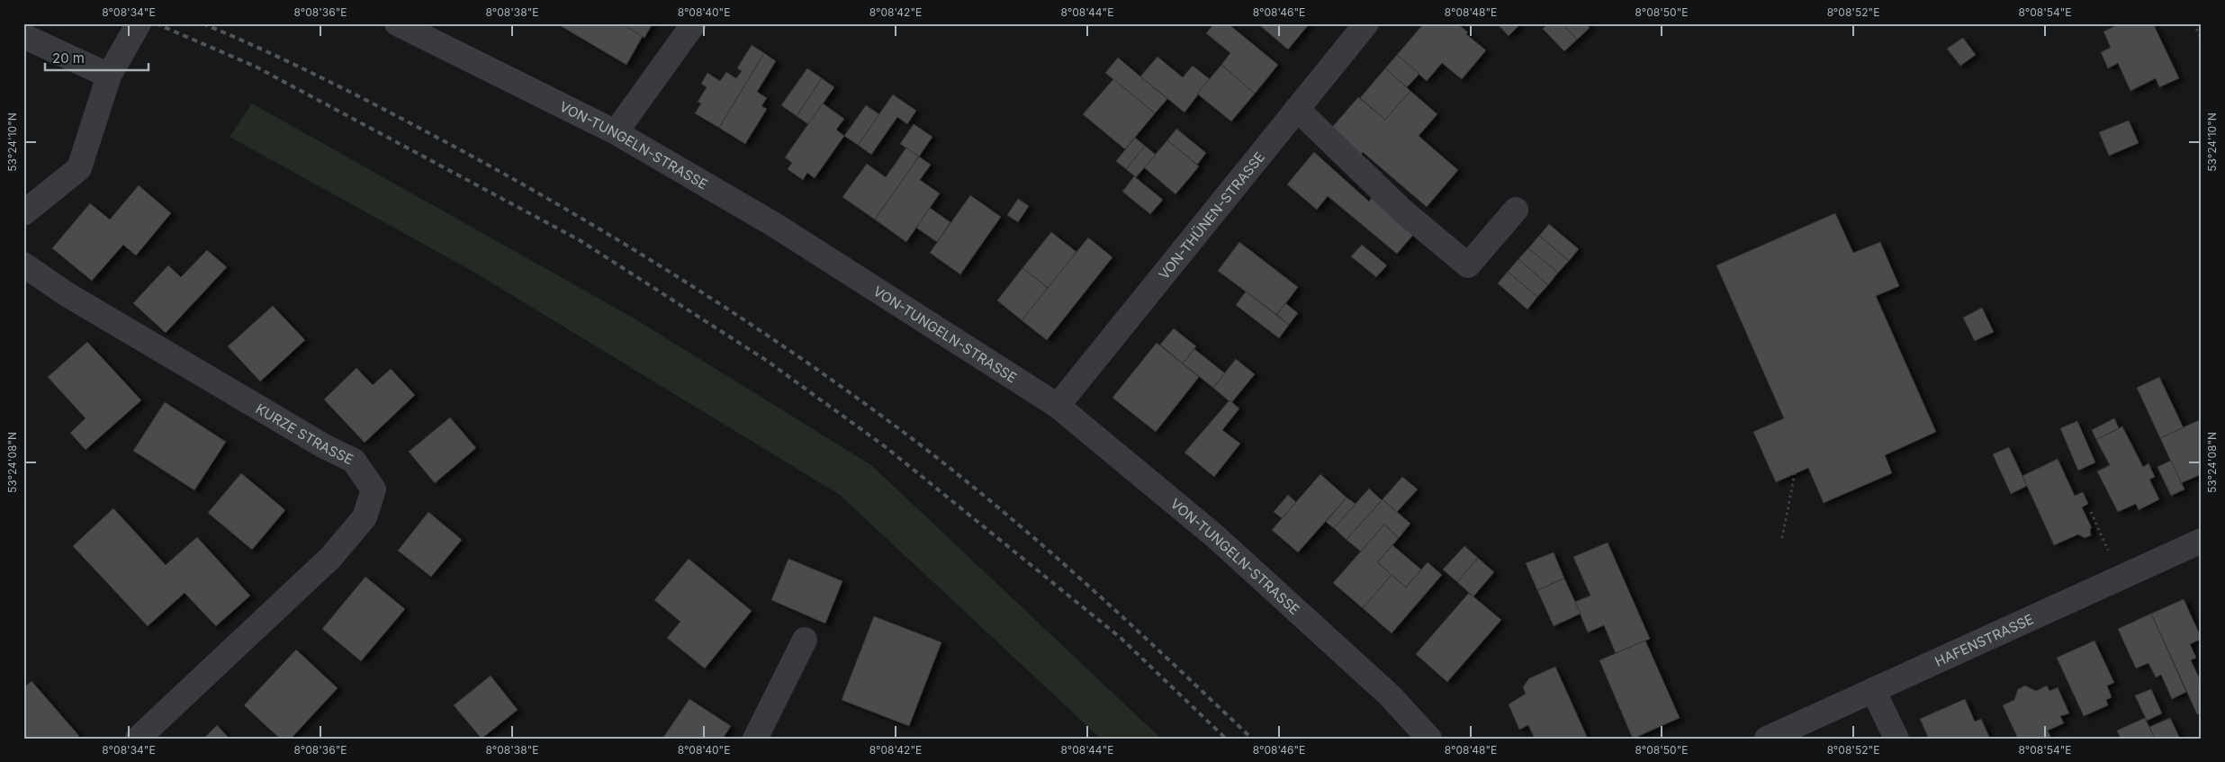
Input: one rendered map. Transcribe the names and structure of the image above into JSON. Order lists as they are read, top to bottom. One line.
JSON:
{"streets":{"street":["VON-TUNGELN-STRASSE","VON-THÜNEN-STRASSE","KURZE STRASSE","HAFENSTRASSE"]},"crossings":[["VON-TUNGELN-STRASSE","VON-THÜNEN-STRASSE"]],"scale_bar":"20 m","coordinates":["8°08'34\"E","8°08'36\"E","8°08'38\"E","8°08'40\"E","8°08'42\"E","8°08'44\"E","8°08'46\"E","8°08'48\"E","8°08'50\"E","8°08'52\"E","8°08'54\"E","53°24'10\"N","53°24'08\"N"]}
